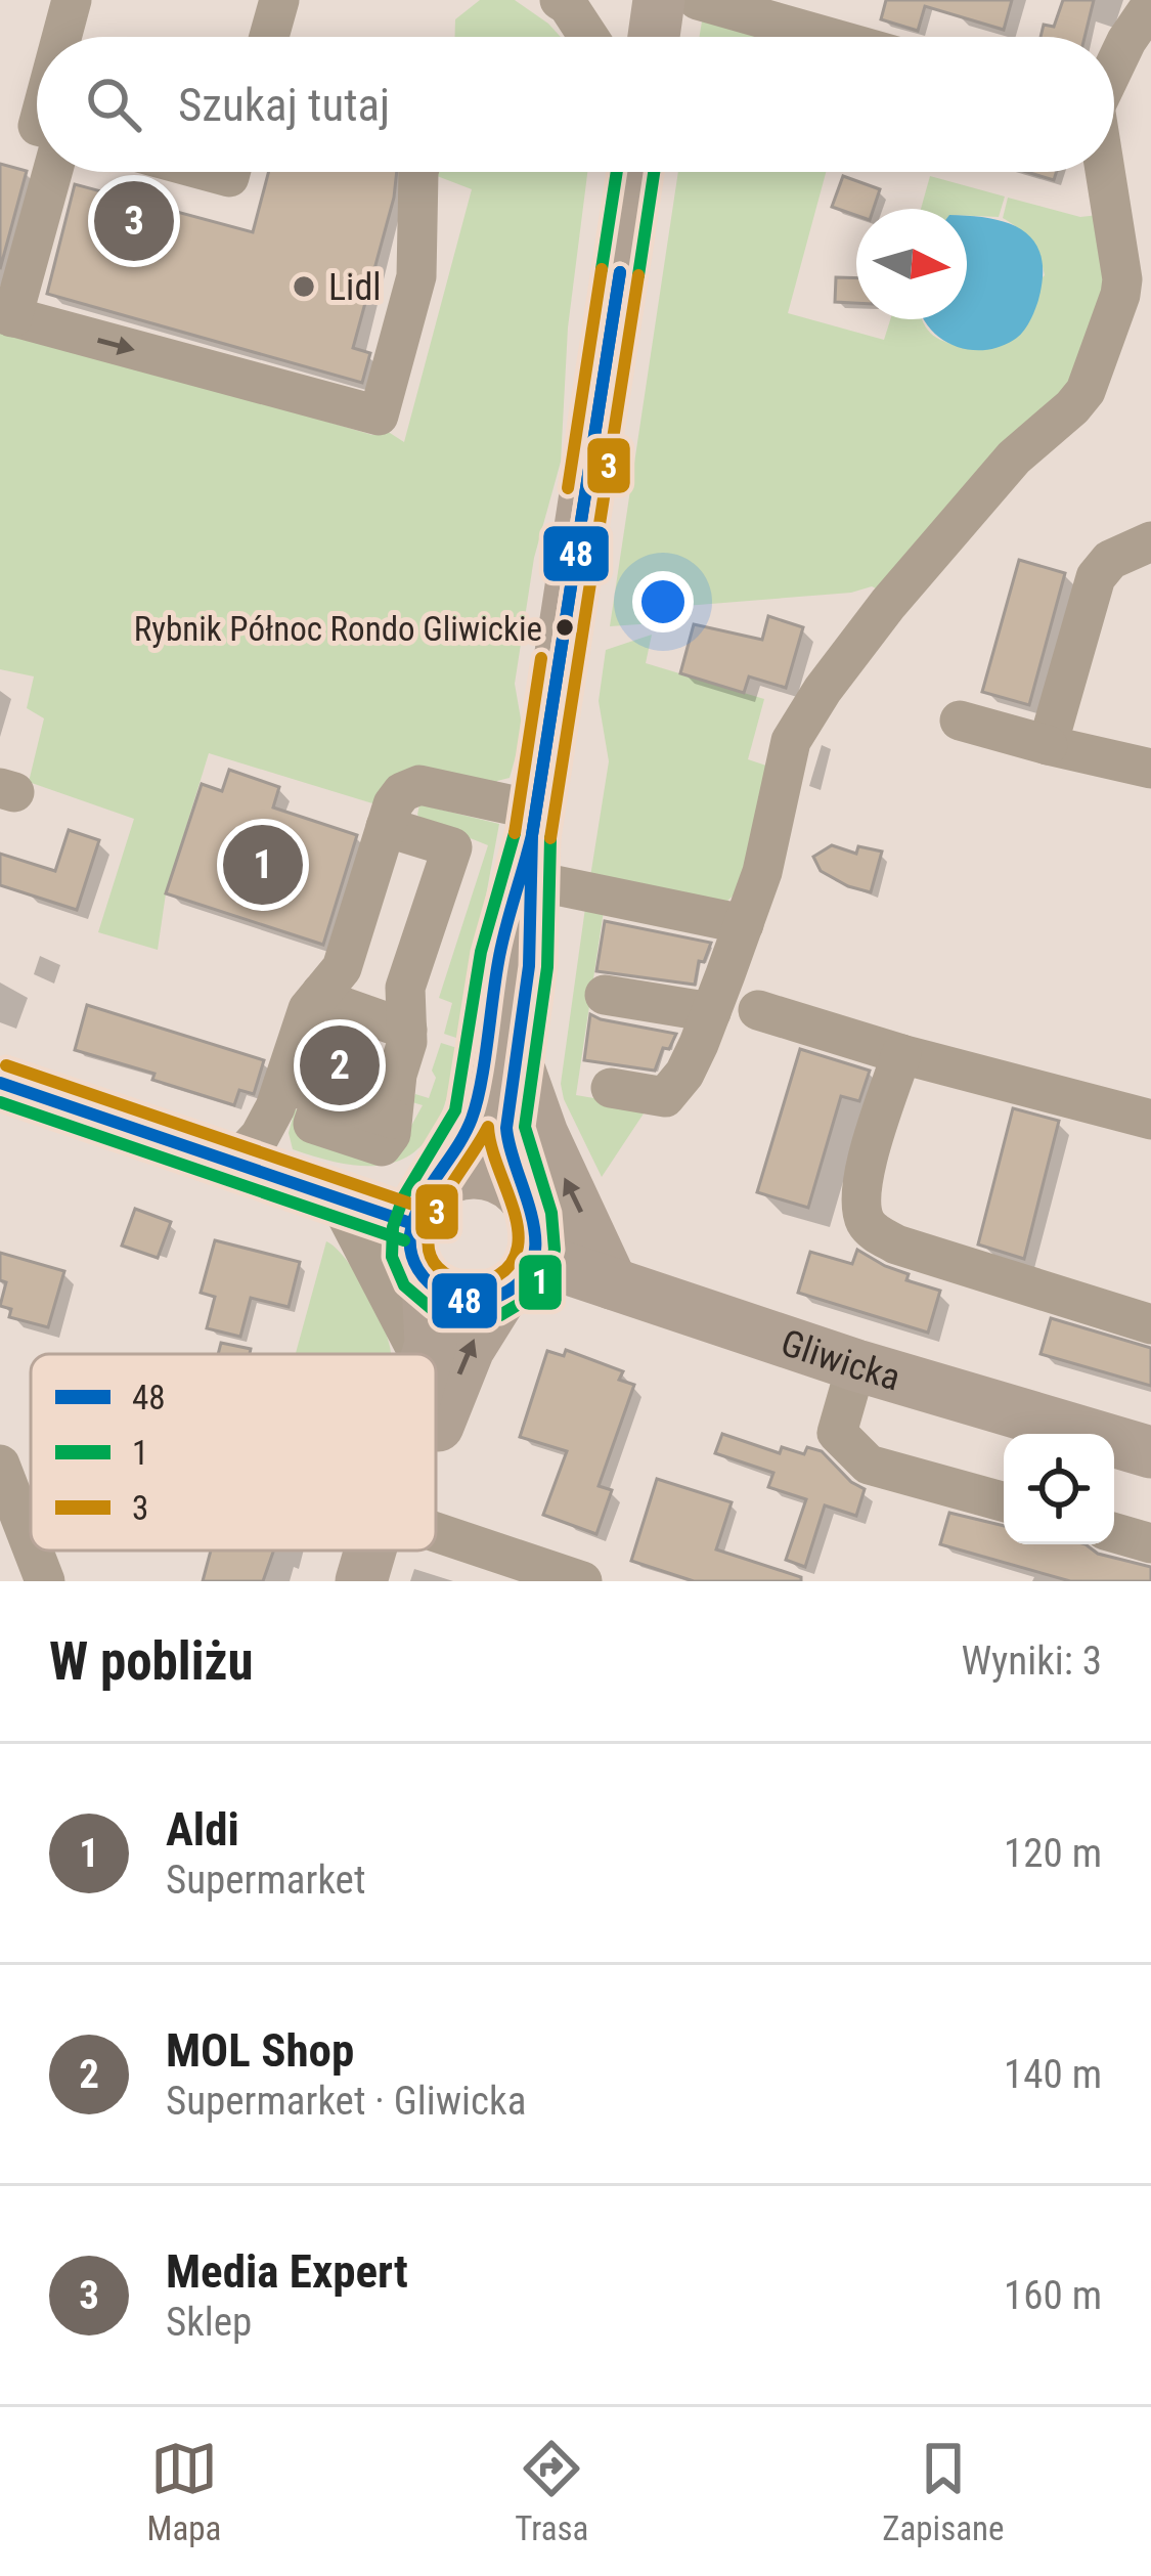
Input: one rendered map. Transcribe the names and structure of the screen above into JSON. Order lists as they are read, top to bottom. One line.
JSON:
{"streets":{"main road":["Gliwicka"]},"places":["Lidl","Rybnik Północ Rondo Gliwickie"],"lines":["transit line 1","transit line 3","transit line 48"],"legend":["48","1","3"],"north":"right","page":{"search":"Szukaj tutaj","pins":["3","1","2"],"heading":["W pobliżu","Wyniki: 3"],"list":[{"mark":"1","name":"Aldi","note":"Supermarket","value":"120 m"},{"mark":"2","name":"MOL Shop","note":"Supermarket · Gliwicka","value":"140 m"},{"mark":"3","name":"Media Expert","note":"Sklep","value":"160 m"}],"nav":["Mapa","Trasa","Zapisane"]}}
